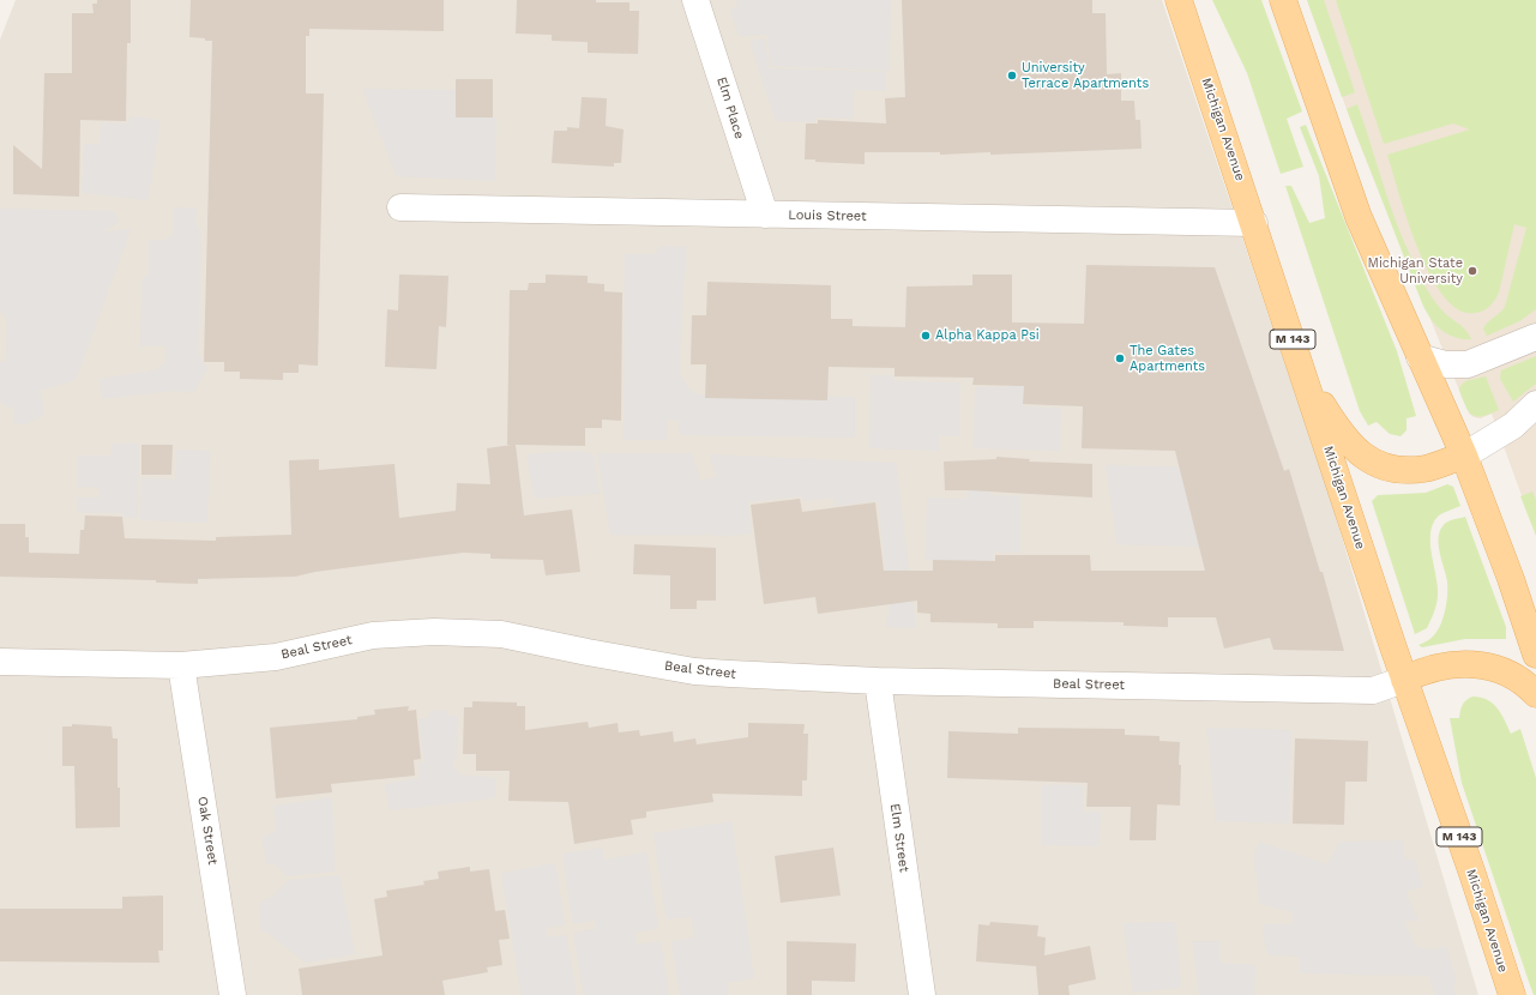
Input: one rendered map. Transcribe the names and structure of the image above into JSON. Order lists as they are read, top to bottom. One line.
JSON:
{"streets":{"main road":["Michigan Avenue","M 143"],"street":["Elm Place","Louis Street","Beal Street","Oak Street","Elm Street"]},"crossings":[["Elm Place","Louis Street"],["Michigan Avenue","Louis Street"],["Michigan Avenue","Beal Street"],["Beal Street","Oak Street"],["Beal Street","Elm Street"]],"places":["University Terrace Apartments","Michigan State University","Alpha Kappa Psi","The Gates Apartments"]}
